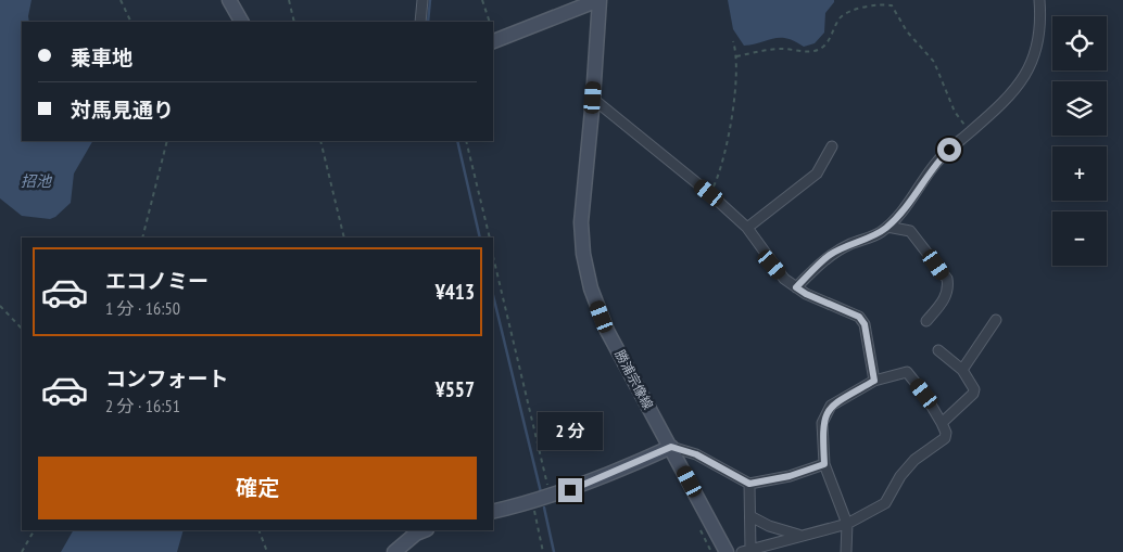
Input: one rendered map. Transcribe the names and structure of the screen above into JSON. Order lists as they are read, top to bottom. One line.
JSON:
{"streets":{"main road":["勝浦宗像線"]},"water":["招池"],"page":{"map_buttons":["+","−"],"banner":["乗車地","対馬見通り"],"list":[{"name":"エコノミー","note":"1 分 · 16:50","value":"¥413"},{"name":"コンフォート","note":"2 分 · 16:51","value":"¥557"}],"bubble":"2 分","buttons":"確定"}}
